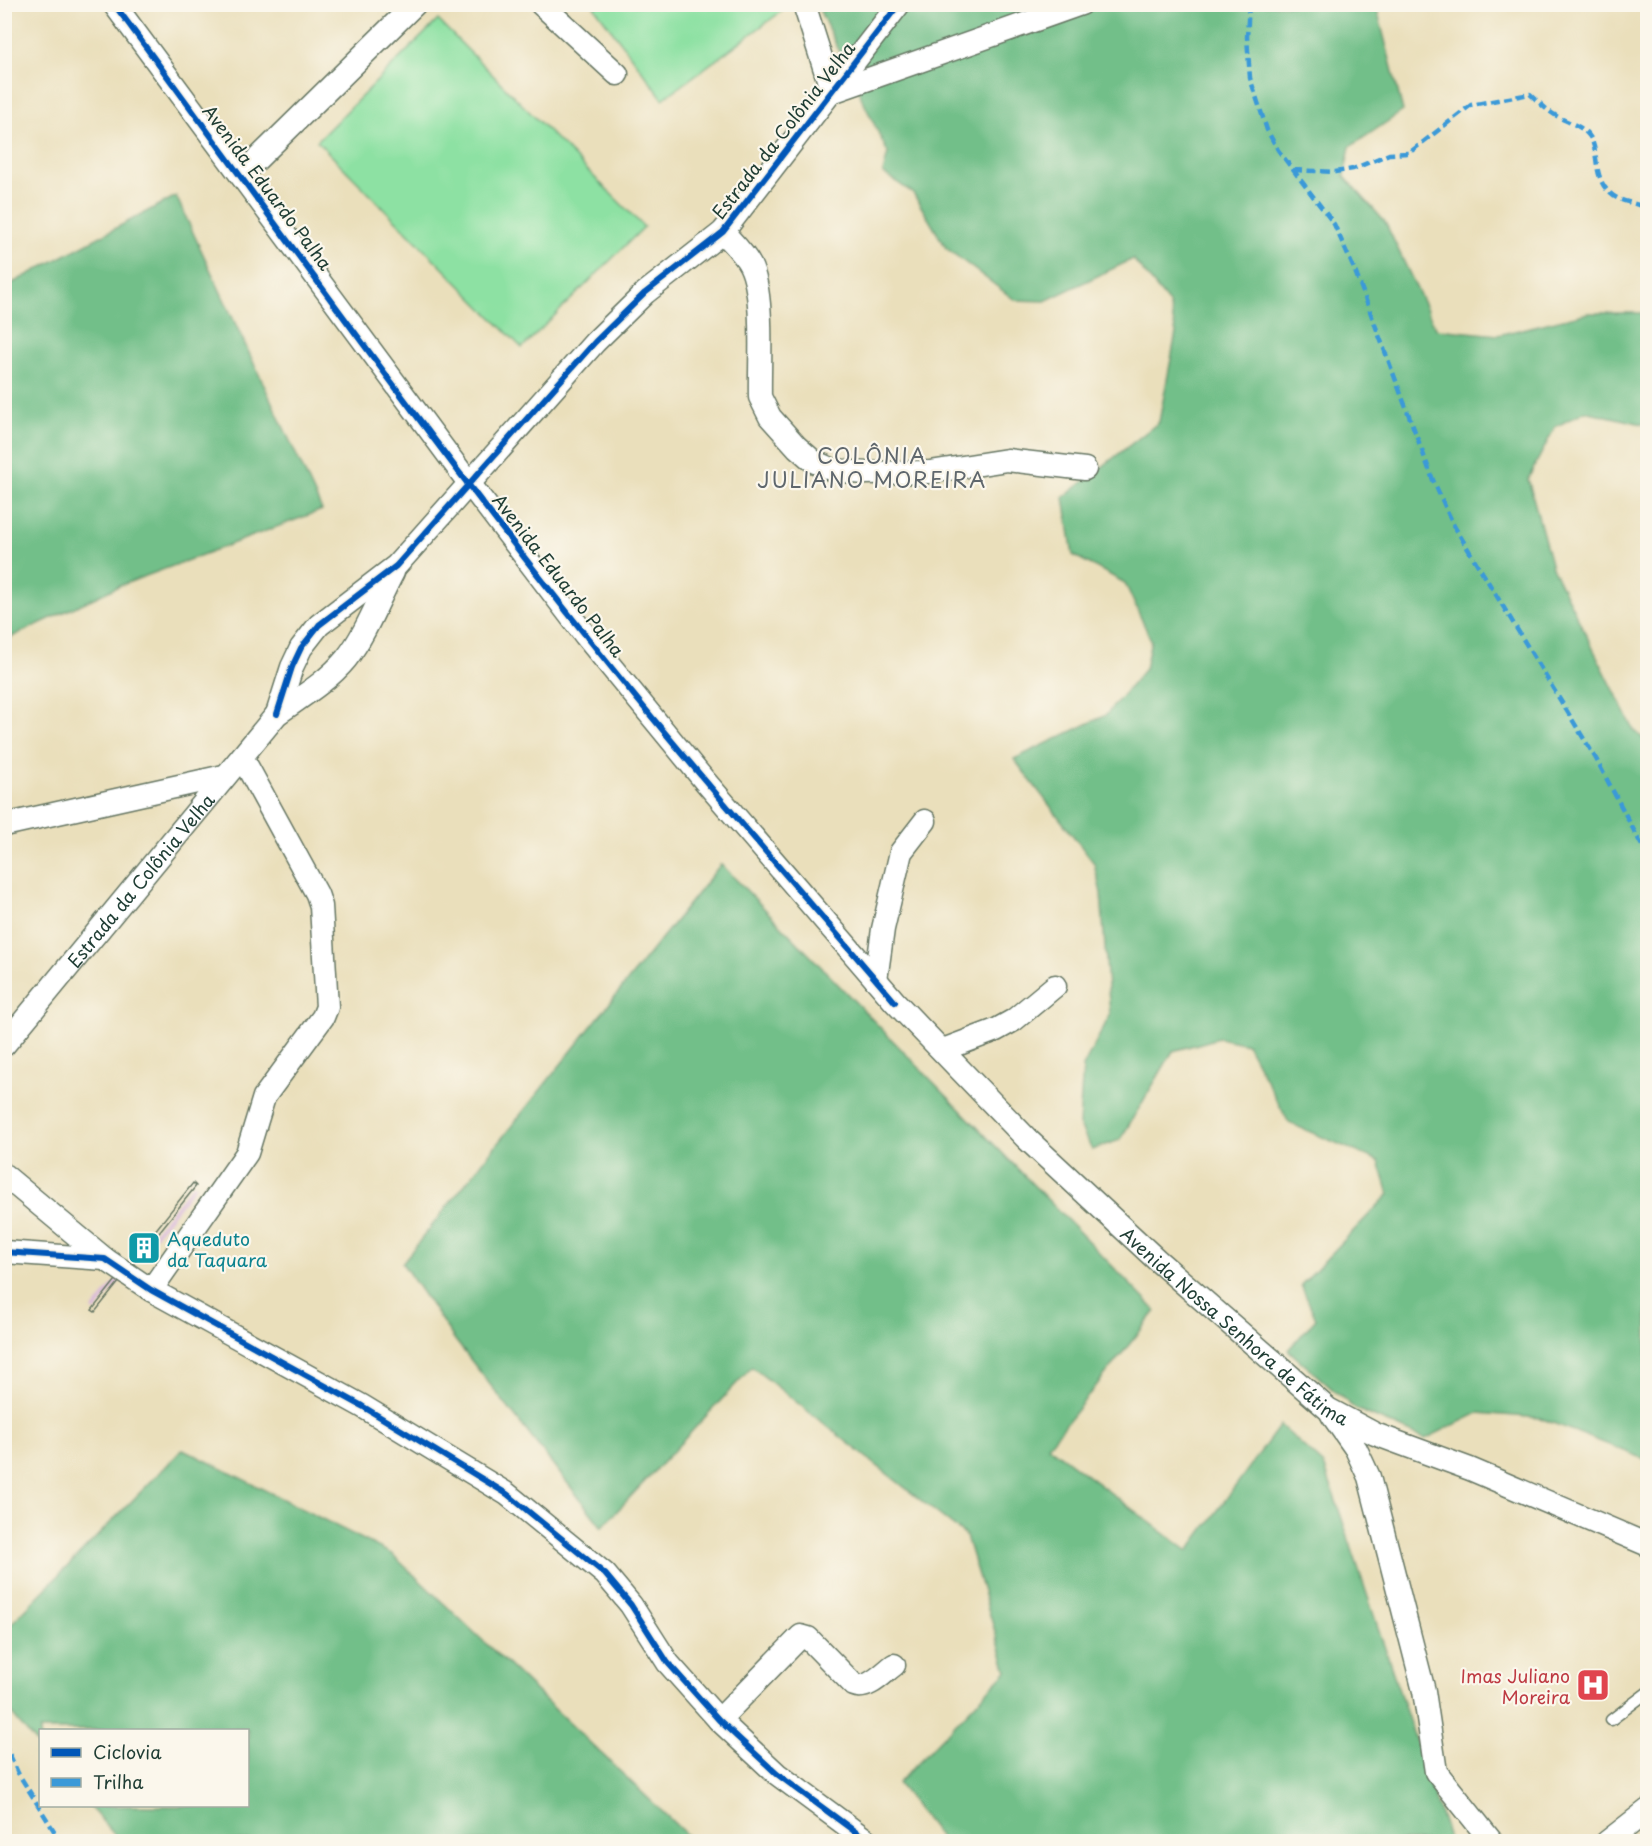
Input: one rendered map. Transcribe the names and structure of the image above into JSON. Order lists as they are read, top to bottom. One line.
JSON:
{"streets":{"street":["Estrada da Colônia Velha","Avenida Eduardo Palha","Avenida Nossa Senhora de Fátima"]},"crossings":[["Estrada da Colônia Velha","Avenida Eduardo Palha"],["Avenida Eduardo Palha","Avenida Nossa Senhora de Fátima"]],"districts":["COLÔNIA JULIANO MOREIRA"],"places":{"building":["Aqueduto da Taquara"],"hospital":["Imas Juliano Moreira"]},"legend":["Ciclovia","Trilha"]}
